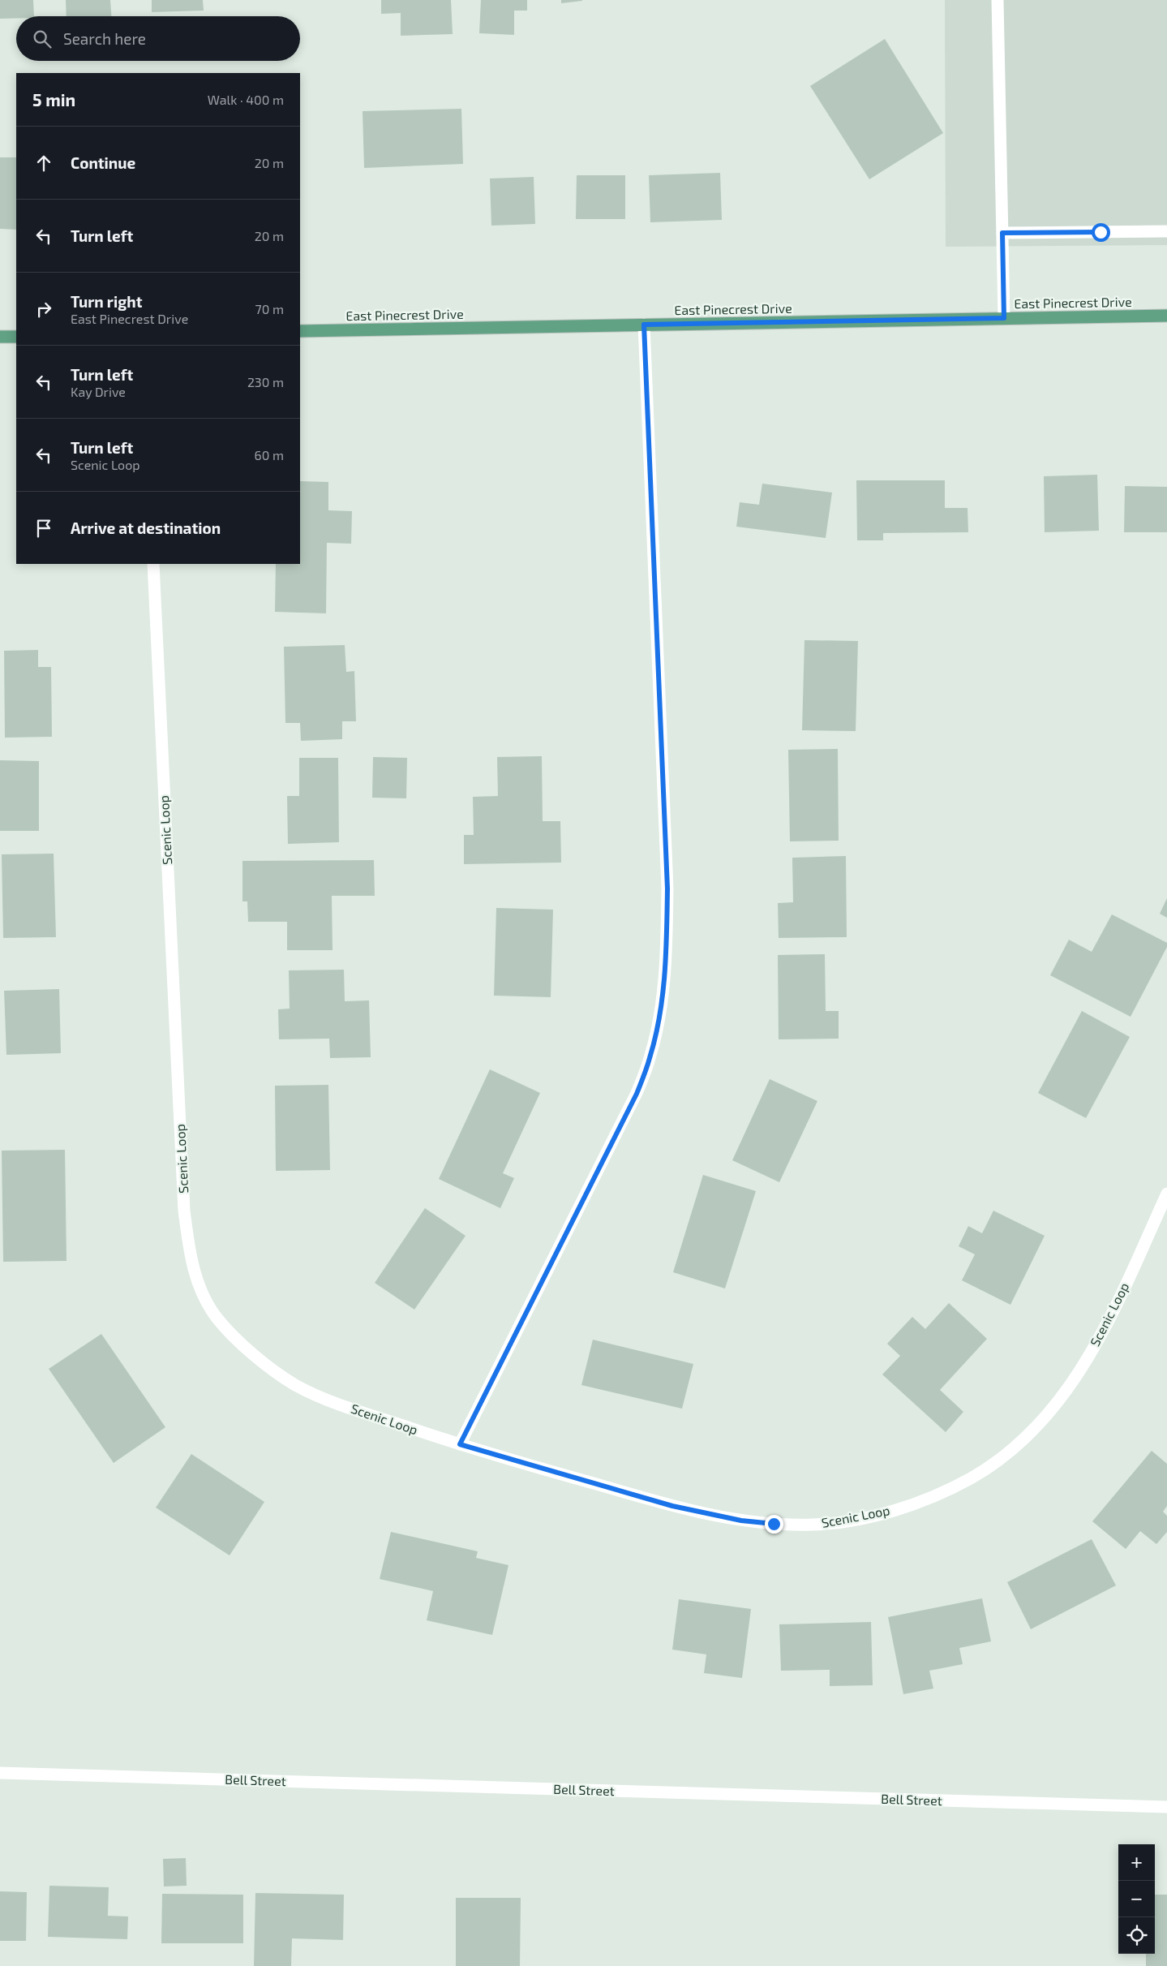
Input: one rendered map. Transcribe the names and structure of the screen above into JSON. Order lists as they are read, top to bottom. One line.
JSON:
{"streets":{"main road":["East Pinecrest Drive"],"street":["Scenic Loop","Bell Street"]},"page":{"search":"Search here","heading":["5 min","Walk · 400 m"],"list":[["Continue","20 m"],["Turn left","20 m"],["Turn right","East Pinecrest Drive","70 m"],["Turn left","Kay Drive","230 m"],["Turn left","Scenic Loop","60 m"],"Arrive at destination"],"map_buttons":["+","−"]}}
